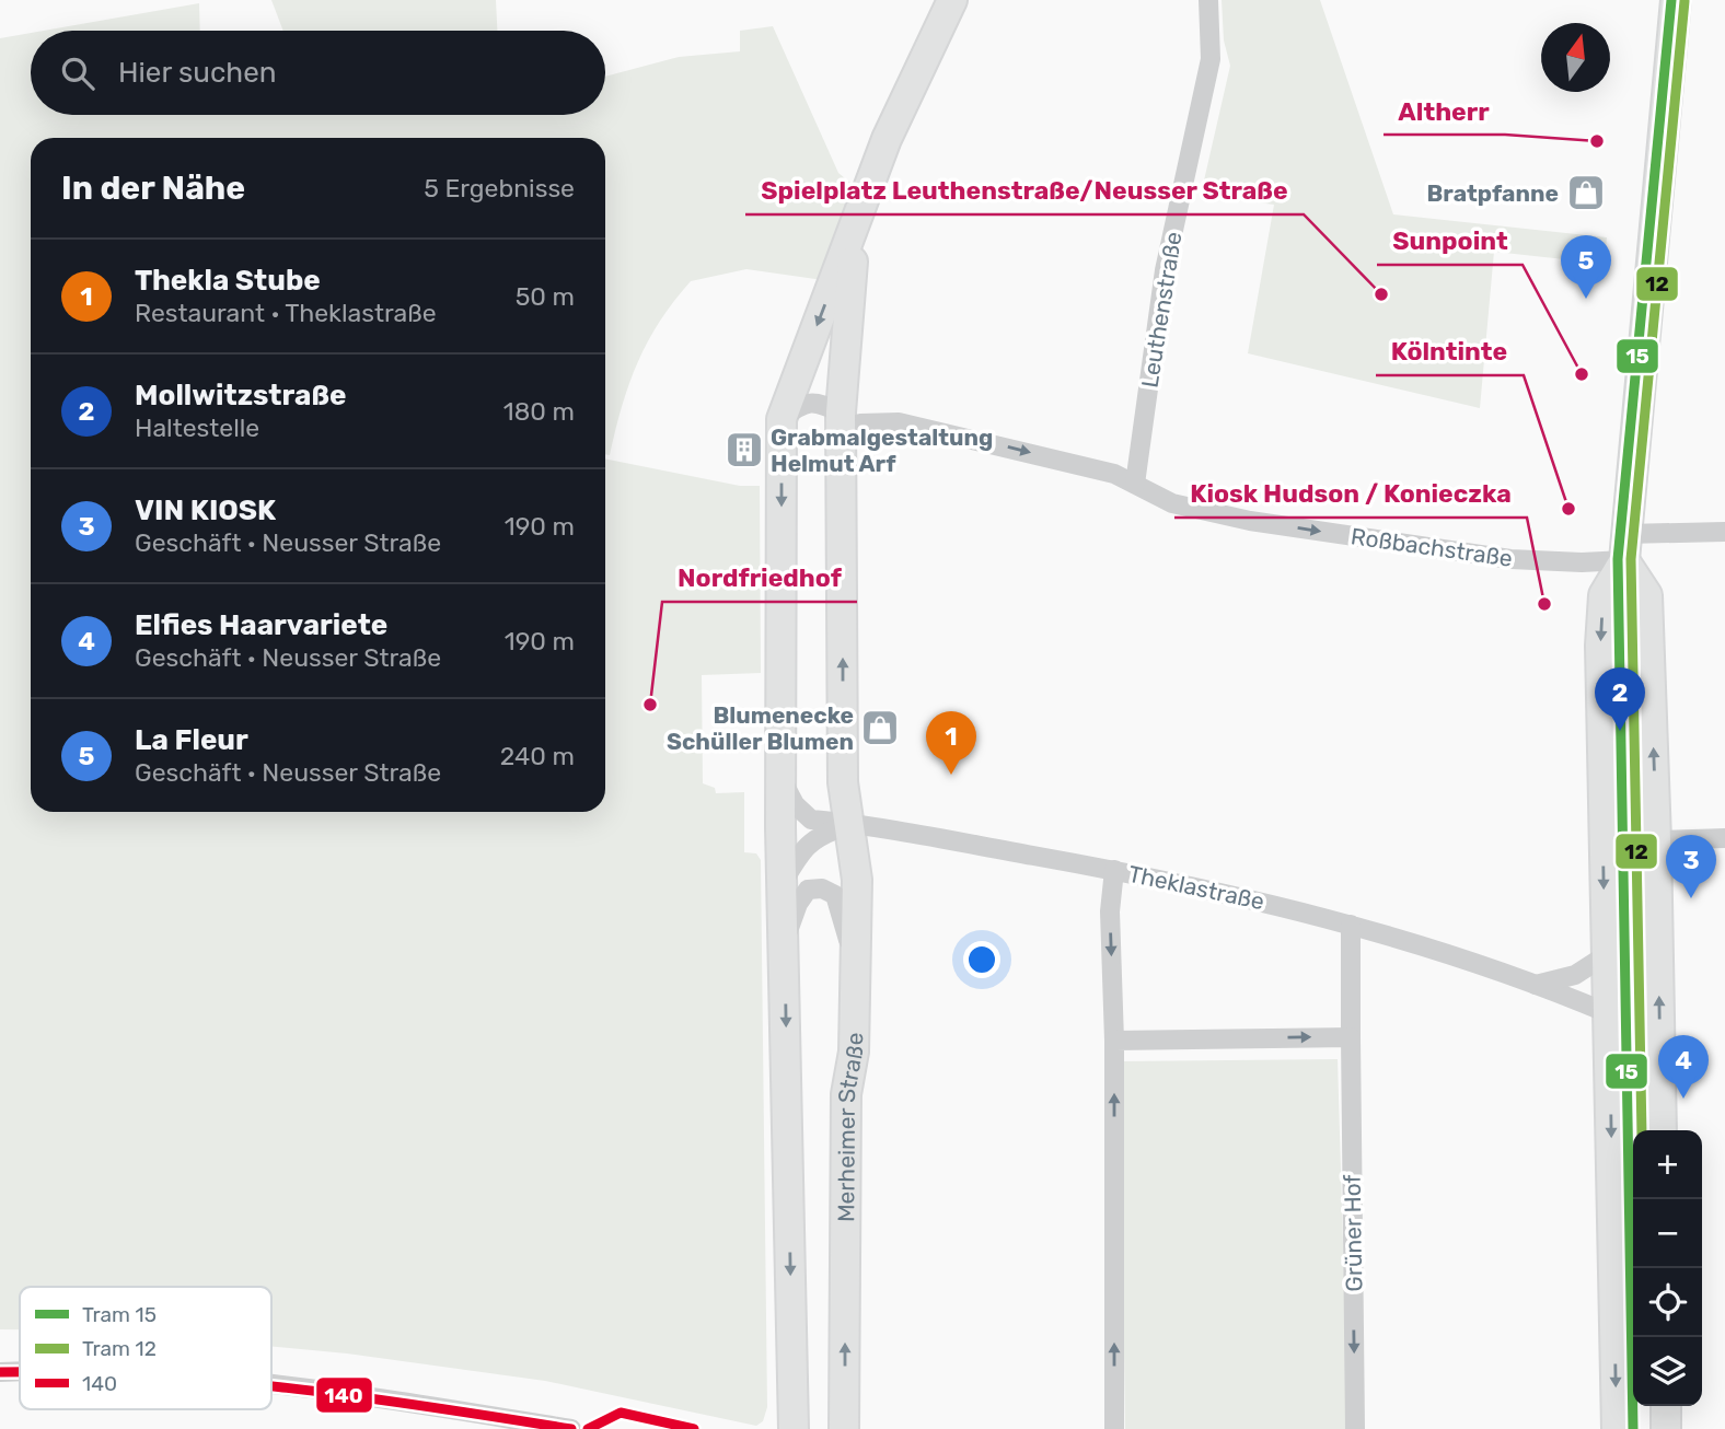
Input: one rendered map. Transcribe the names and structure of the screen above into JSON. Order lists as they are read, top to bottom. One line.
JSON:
{"streets":{"street":["Leuthenstraße","Roßbachstraße","Theklastraße","Merheimer Straße","Grüner Hof"]},"crossings":[["Leuthenstraße","Roßbachstraße"],["Roßbachstraße","Merheimer Straße"],["Theklastraße","Merheimer Straße"],["Theklastraße","Grüner Hof"]],"one_way":["Roßbachstraße","Grüner Hof"],"places":{"other":["Altherr","Spielplatz Leuthenstraße/Neusser Straße","Sunpoint","Kölntinte","Kiosk Hudson / Konieczka","Nordfriedhof"],"shop":["Bratpfanne","Blumenecke Schüller Blumen"],"building":["Grabmalgestaltung Helmut Arf"]},"lines":["tram line 15","tram line 12","transit line 140"],"legend":["Tram 15","Tram 12","140"],"north":"top","page":{"search":"Hier suchen","heading":["In der Nähe","5 Ergebnisse"],"pins":["5","2","1","3","4"],"list":[{"mark":"1","name":"Thekla Stube","note":"Restaurant · Theklastraße","value":"50 m"},{"mark":"2","name":"Mollwitzstraße","note":"Haltestelle","value":"180 m"},{"mark":"3","name":"VIN KIOSK","note":"Geschäft · Neusser Straße","value":"190 m"},{"mark":"4","name":"Elfies Haarvariete","note":"Geschäft · Neusser Straße","value":"190 m"},{"mark":"5","name":"La Fleur","note":"Geschäft · Neusser Straße","value":"240 m"}],"map_buttons":["+","−"]}}
